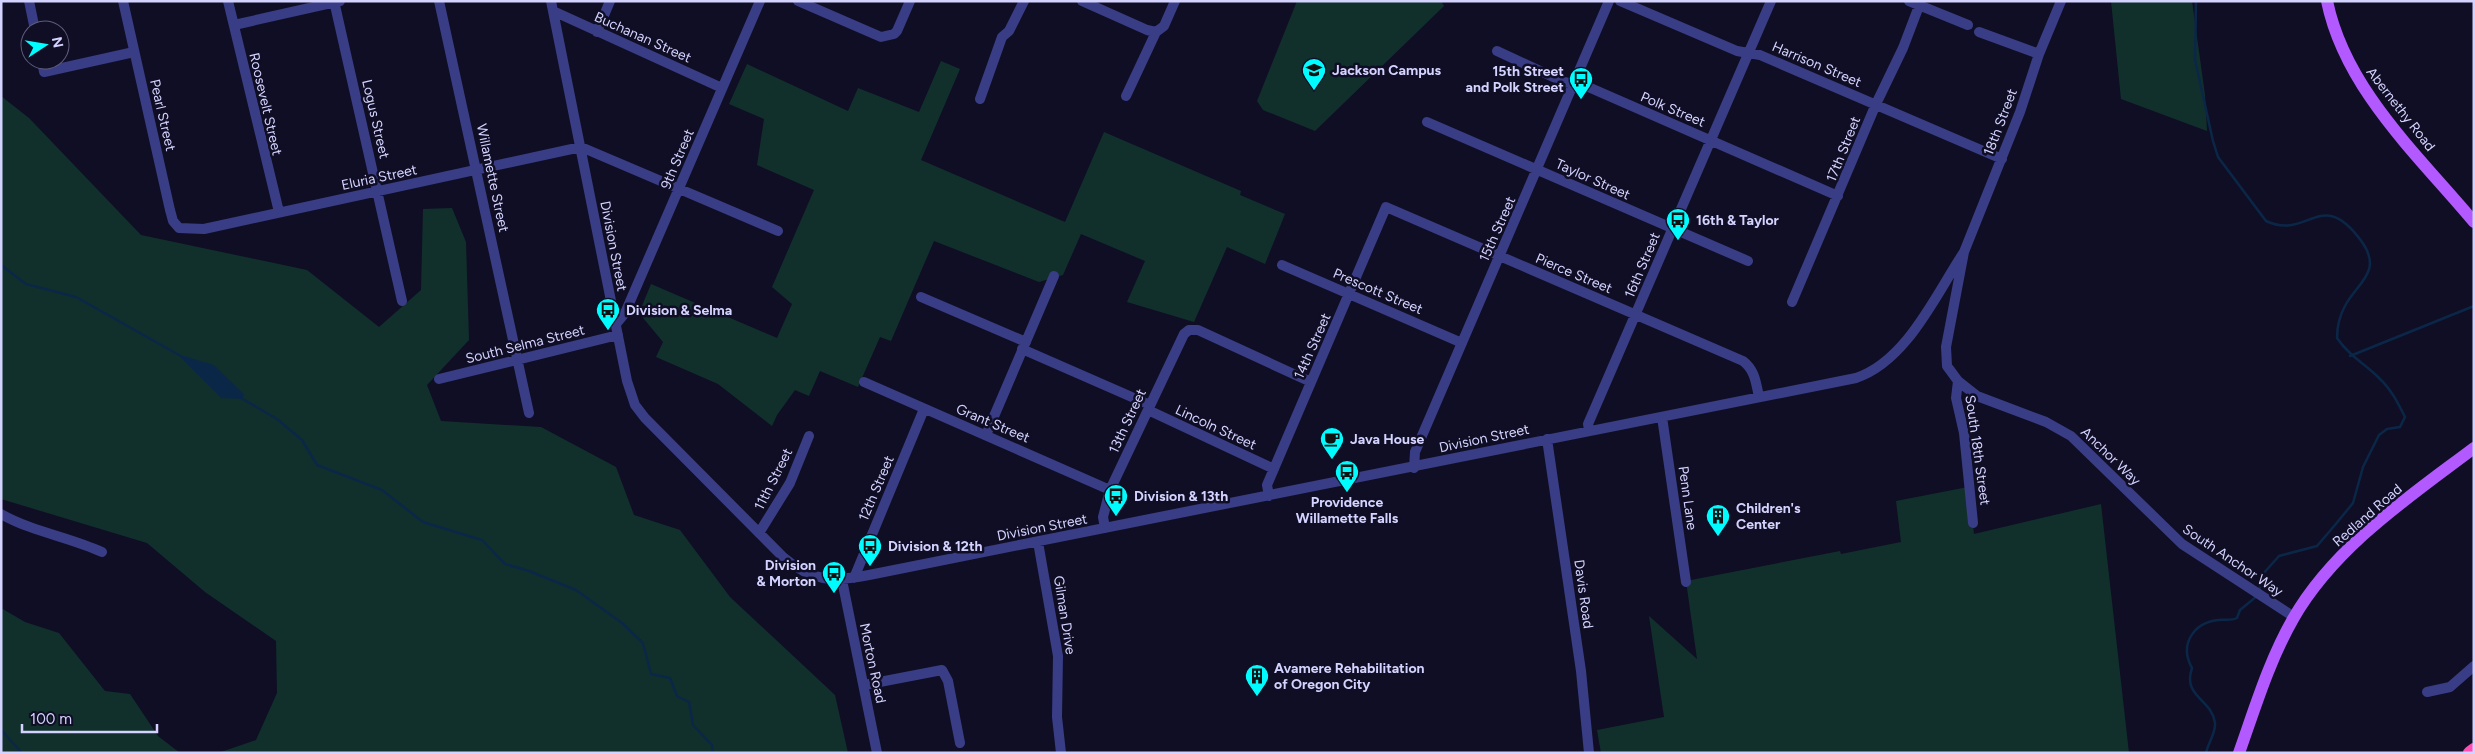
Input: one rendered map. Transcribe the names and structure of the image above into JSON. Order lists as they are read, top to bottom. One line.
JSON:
{"streets":{"main road":["Abernethy Road","Redland Road"],"street":["Buchanan Street","Harrison Street","Roosevelt Street","Polk Street","Pearl Street","Logus Street","18th Street","17th Street","9th Street","Eluria Street","Willamette Street","Taylor Street","15th Street","Division Street","16th Street","Pierce Street","Prescott Street","South Selma Street","14th Street","13th Street","Grant Street","Lincoln Street","South 18th Street","Anchor Way","11th Street","12th Street","Penn Lane","South Anchor Way","Davis Road","Gilman Drive","Morton Road"]},"crossings":[["Buchanan Street","9th Street"],["Buchanan Street","Division Street"],["Harrison Street","18th Street"],["Harrison Street","17th Street"],["Harrison Street","16th Street"],["Roosevelt Street","Eluria Street"],["Polk Street","17th Street"],["Polk Street","15th Street"],["Polk Street","16th Street"],["Pearl Street","Eluria Street"],["Logus Street","Eluria Street"],["18th Street","Division Street"],["18th Street","South 18th Street"],["18th Street","Anchor Way"],["9th Street","Division Street"],["Eluria Street","Willamette Street"],["Eluria Street","Division Street"],["Willamette Street","South Selma Street"],["Taylor Street","15th Street"],["Taylor Street","16th Street"],["15th Street","Division Street"],["15th Street","Pierce Street"],["15th Street","Prescott Street"],["Division Street","16th Street"],["Division Street","Pierce Street"],["Division Street","South Selma Street"],["Division Street","14th Street"],["Division Street","13th Street"],["Division Street","11th Street"],["Division Street","12th Street"],["Division Street","Penn Lane"],["Division Street","Davis Road"],["Division Street","Gilman Drive"],["Division Street","Morton Road"],["16th Street","Pierce Street"],["Pierce Street","14th Street"],["Prescott Street","14th Street"],["14th Street","13th Street"],["14th Street","Lincoln Street"],["13th Street","Grant Street"],["13th Street","Lincoln Street"],["Grant Street","12th Street"],["South 18th Street","Anchor Way"],["Anchor Way","South Anchor Way"],["Redland Road","South Anchor Way"]],"places":{"school or university":["Jackson Campus"],"bus stop":["15th Street and Polk Street","16th & Taylor","Division & Selma","Providence Willamette Falls","Division & 13th","Division & 12th","Division & Morton"],"cafe":["Java House"],"building":["Children's Center","Avamere Rehabilitation of Oregon City"]},"scale_bar":"100 m","north":"right"}
